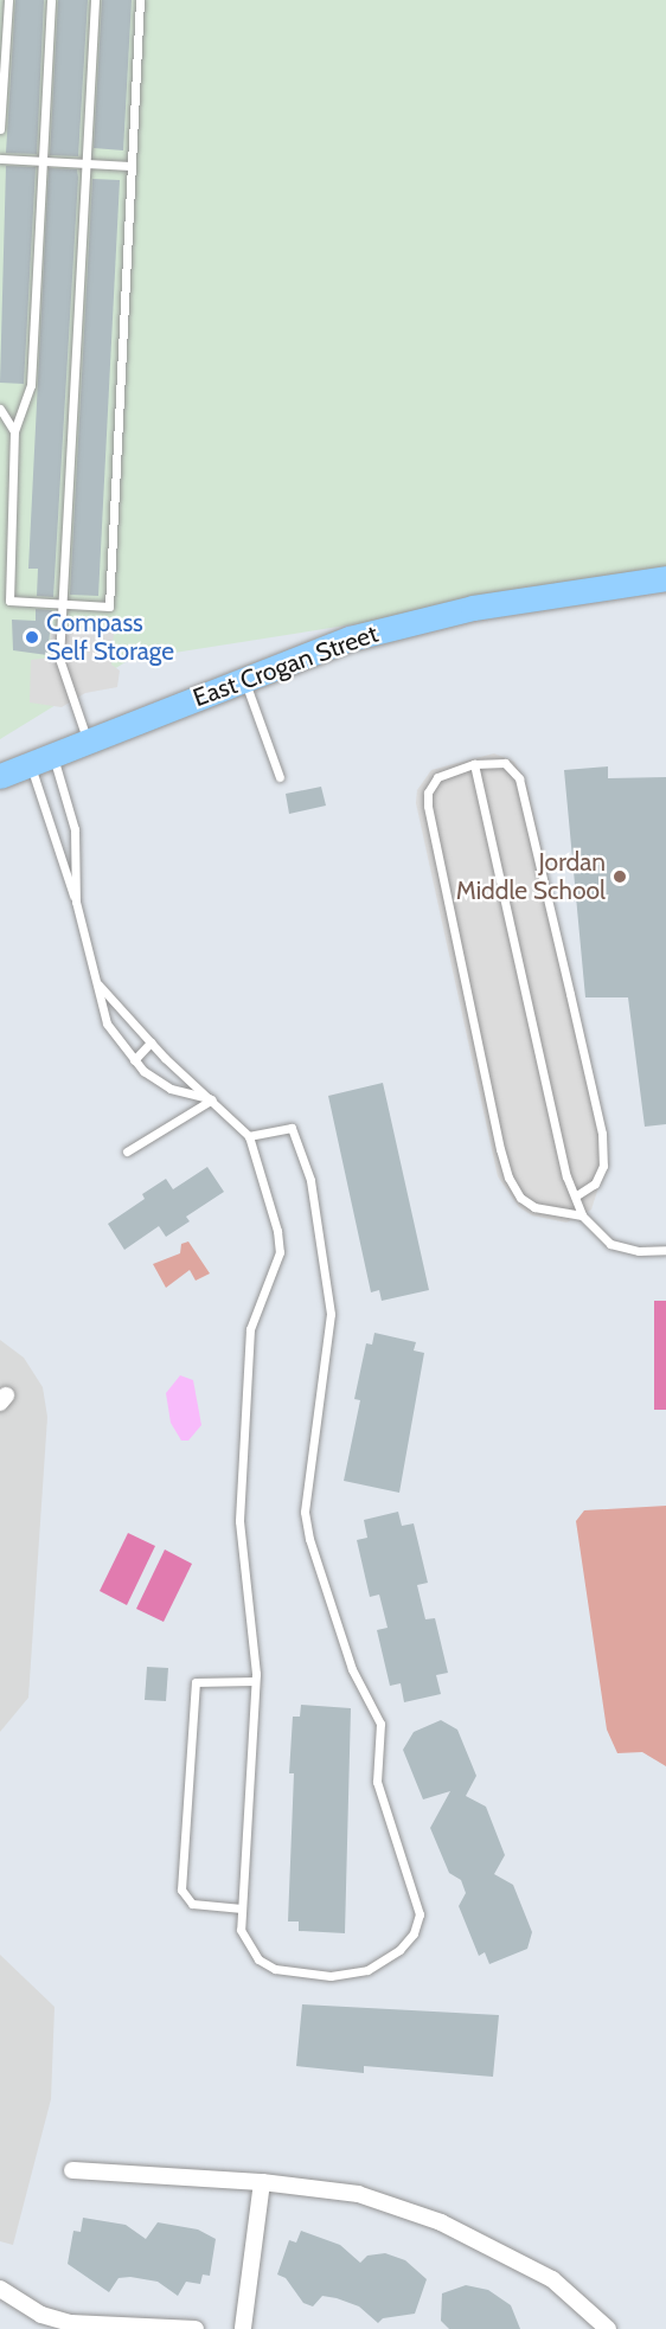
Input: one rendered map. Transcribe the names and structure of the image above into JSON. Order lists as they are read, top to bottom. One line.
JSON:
{"streets":{"main road":["East Crogan Street"]},"places":["Compass Self Storage","Jordan Middle School"]}
